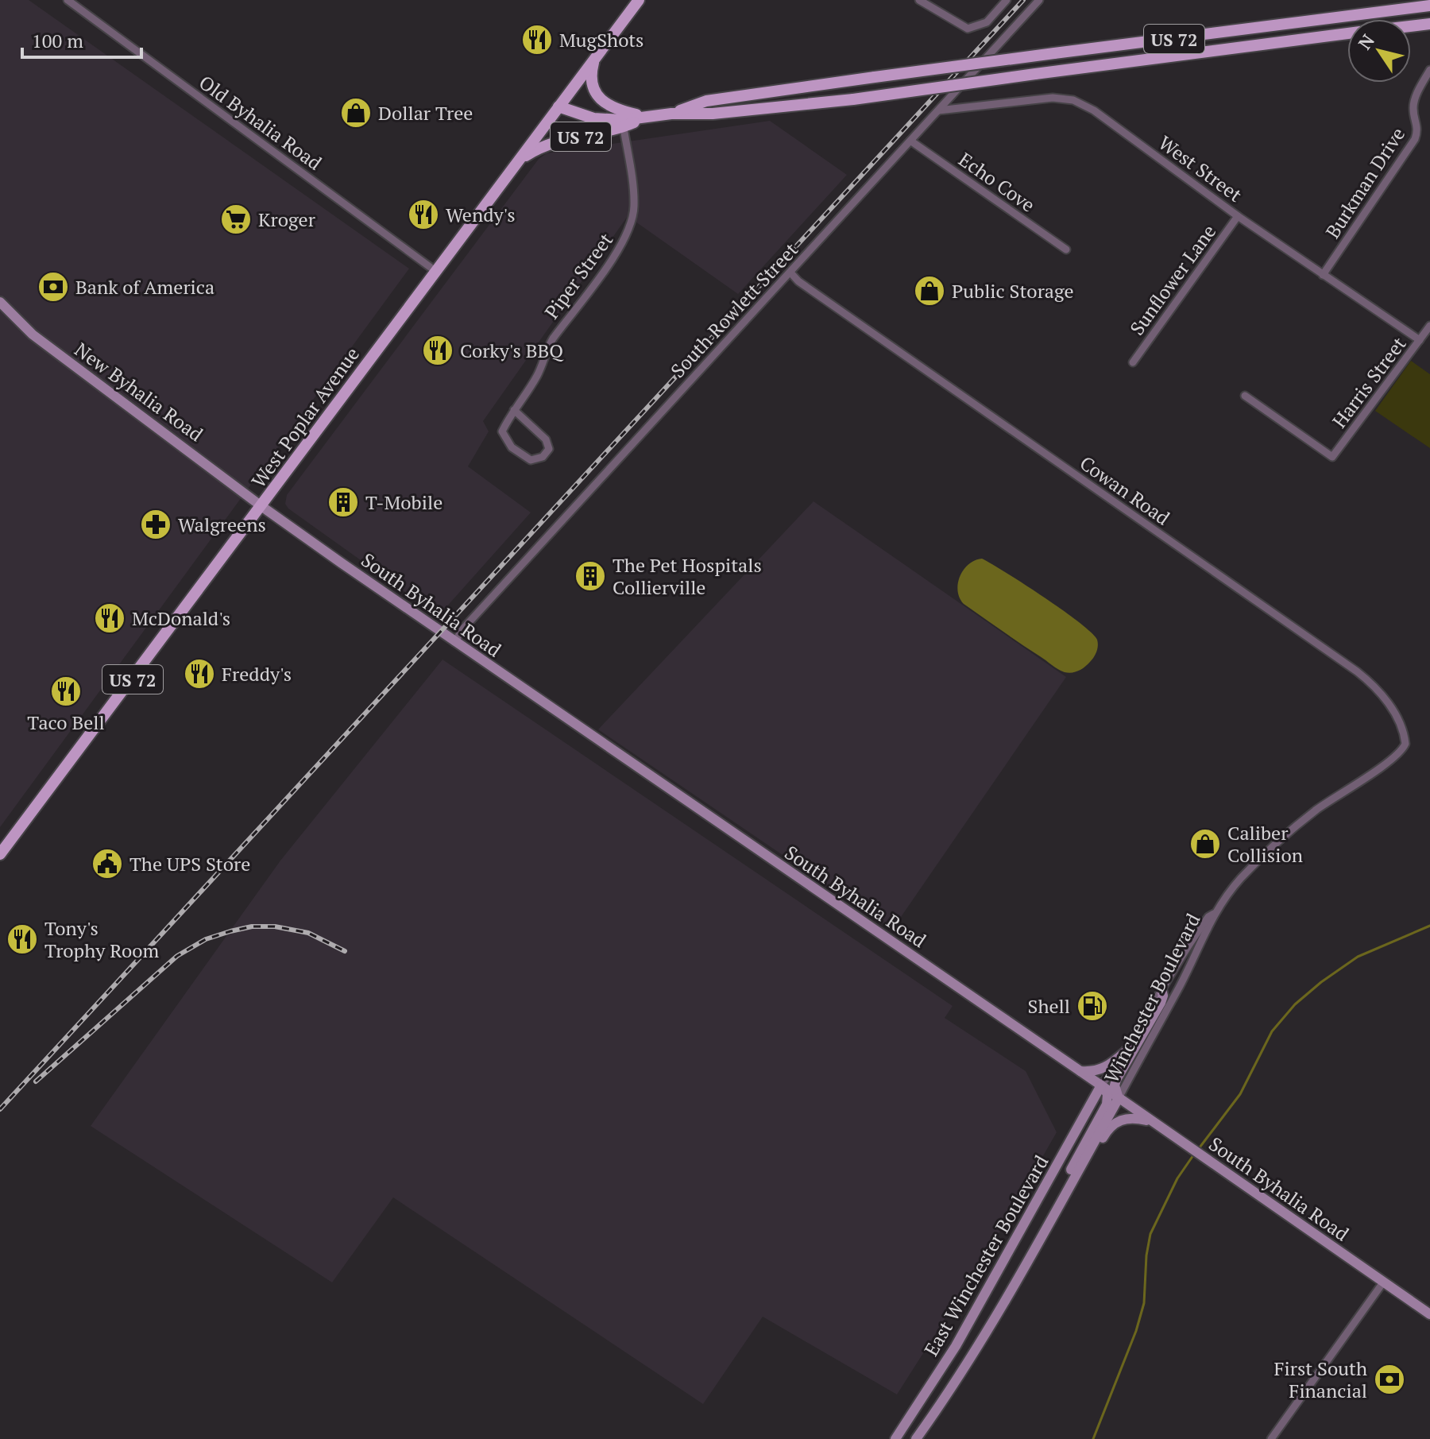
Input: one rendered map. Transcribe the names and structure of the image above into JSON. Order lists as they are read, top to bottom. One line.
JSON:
{"streets":{"main road":["US 72","New Byhalia Road","West Poplar Avenue","South Byhalia Road","East Winchester Boulevard"],"street":["Old Byhalia Road","West Street","Echo Cove","Burkman Drive","Piper Street","Sunflower Lane","South Rowlett Street","Harris Street","Cowan Road","Winchester Boulevard"]},"crossings":[["US 72","Piper Street"],["US 72","West Poplar Avenue"],["Old Byhalia Road","West Poplar Avenue"],["West Street","Burkman Drive"],["West Street","Sunflower Lane"],["West Street","South Rowlett Street"],["West Street","Harris Street"],["Echo Cove","South Rowlett Street"],["South Rowlett Street","Cowan Road"],["South Rowlett Street","South Byhalia Road"],["New Byhalia Road","West Poplar Avenue"],["New Byhalia Road","South Byhalia Road"],["West Poplar Avenue","South Byhalia Road"],["Cowan Road","Winchester Boulevard"],["South Byhalia Road","Winchester Boulevard"],["South Byhalia Road","East Winchester Boulevard"],["Winchester Boulevard","East Winchester Boulevard"]],"places":{"restaurant":["MugShots","Wendy's","Corky's BBQ","McDonald's","Freddy's","Taco Bell","Tony's Trophy Room"],"shop":["Dollar Tree","Public Storage","Caliber Collision"],"supermarket":["Kroger"],"bank":["Bank of America","First South Financial"],"building":["T-Mobile","The Pet Hospitals Collierville"],"pharmacy":["Walgreens"],"public building":["The UPS Store"],"fuel station":["Shell"]},"scale_bar":"100 m","north":"top left"}
